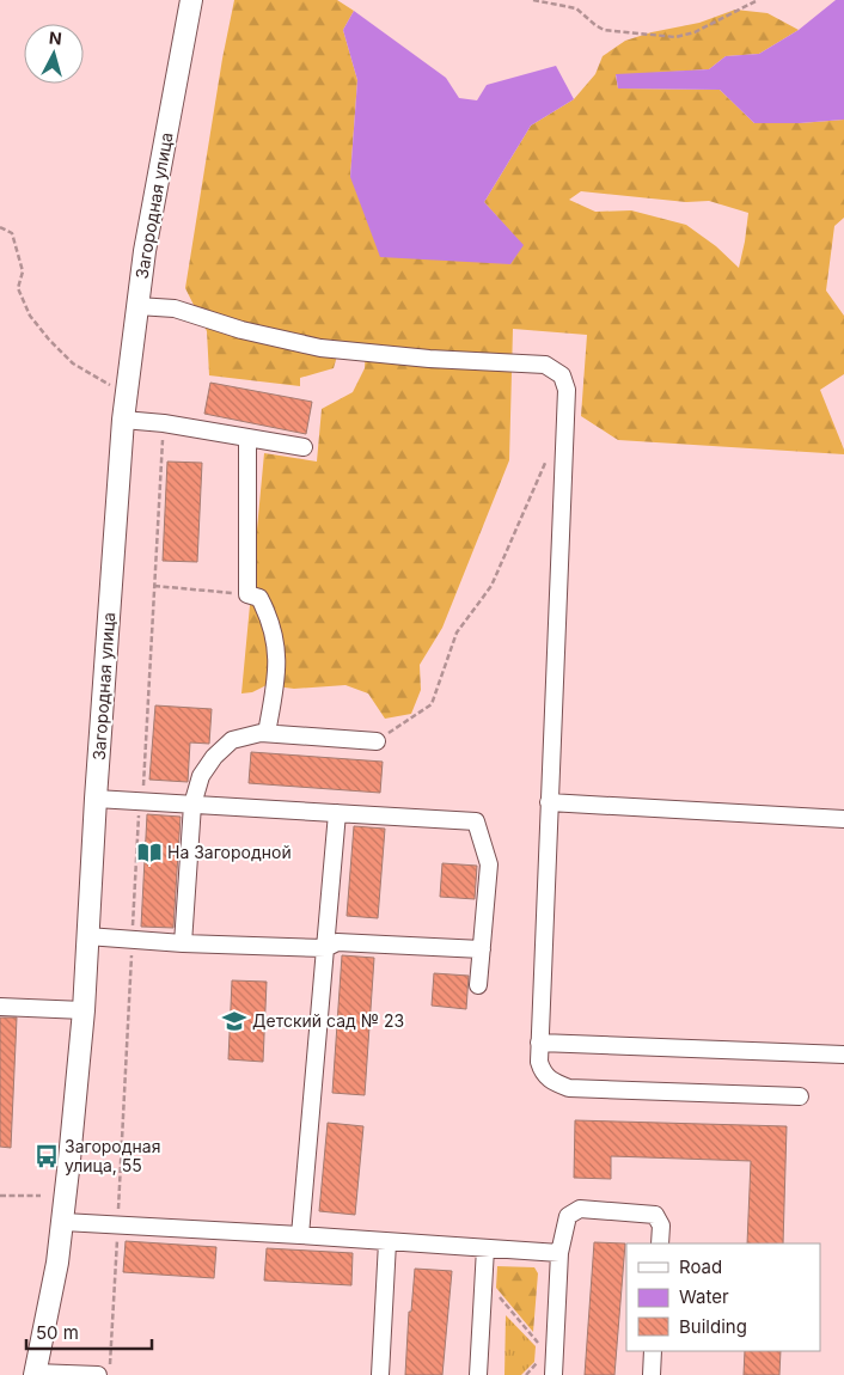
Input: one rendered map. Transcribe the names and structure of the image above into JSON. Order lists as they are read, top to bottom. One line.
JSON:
{"streets":{"main road":["Загородная улица"]},"places":{"library":["На Загородной"],"school or university":["Детский сад № 23"],"bus stop":["Загородная улица, 55"]},"legend":["Road","Water","Building"],"scale_bar":"50 m","north":"top"}
